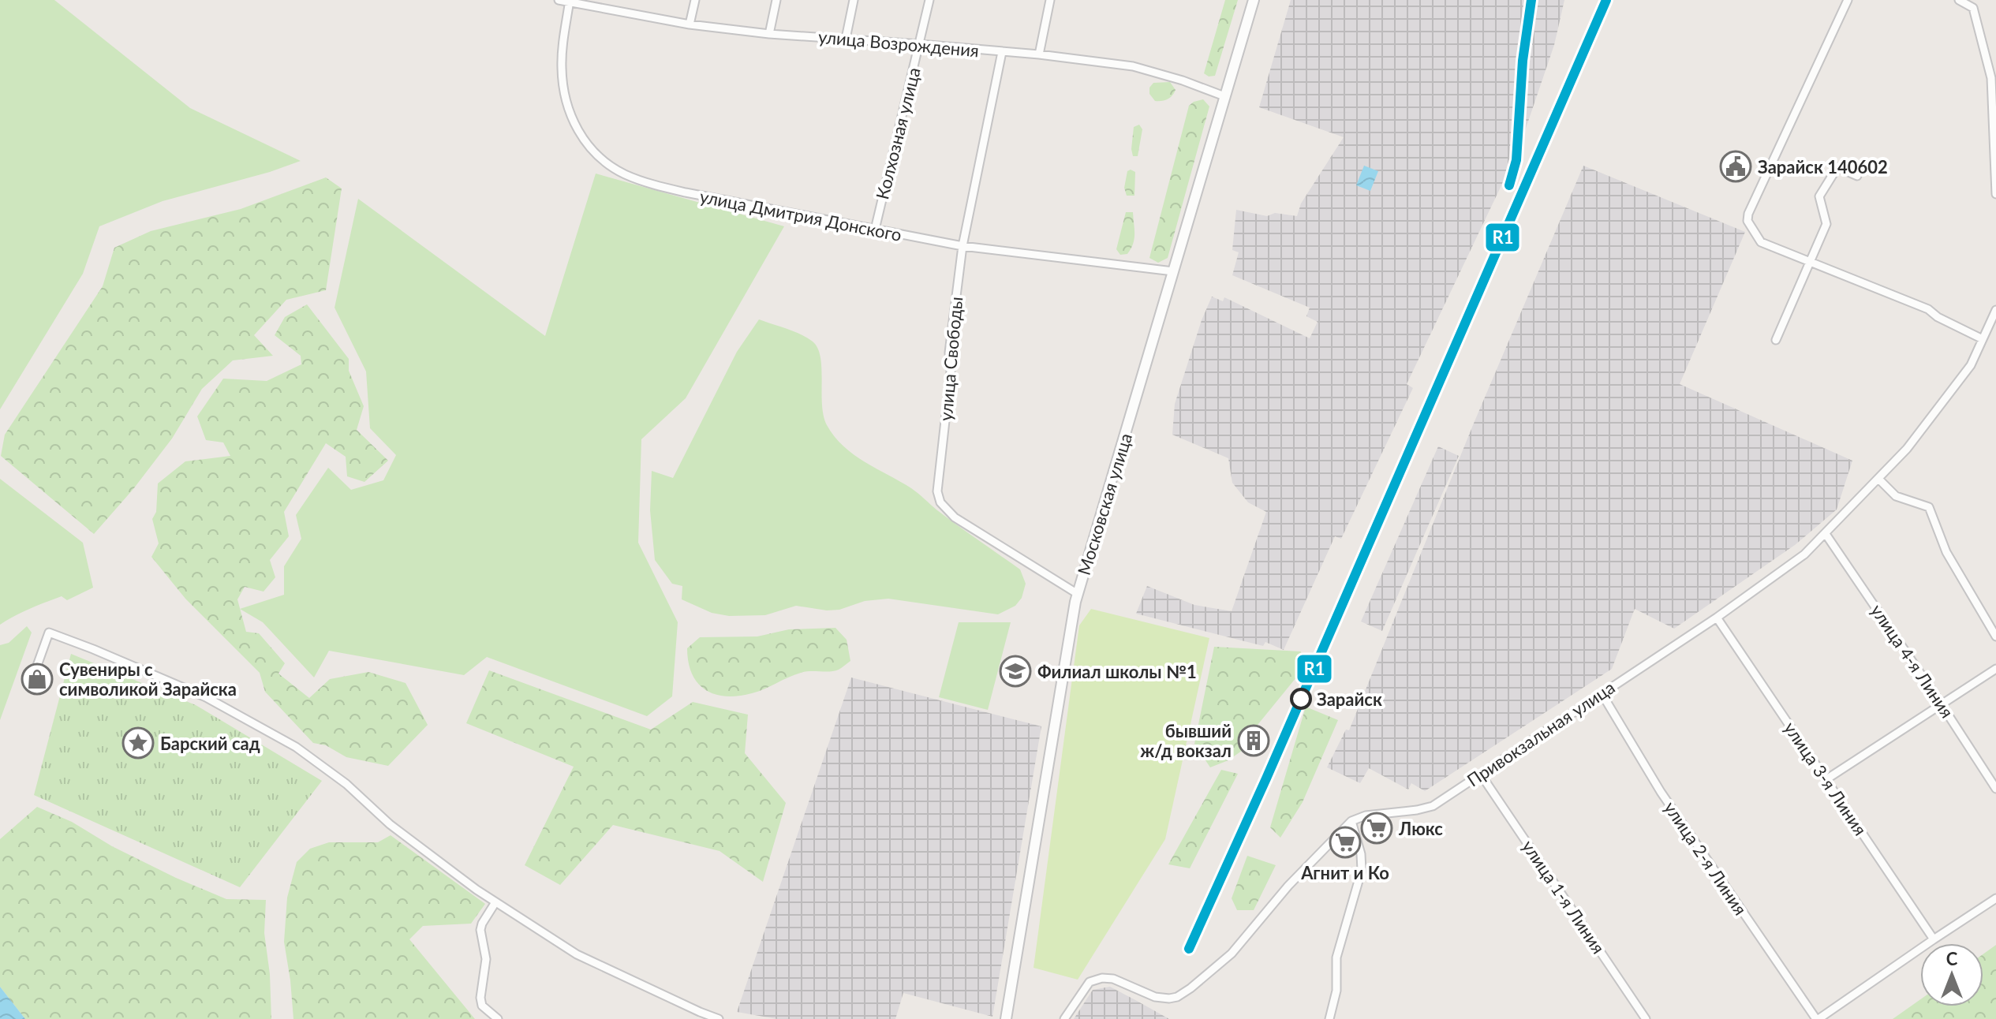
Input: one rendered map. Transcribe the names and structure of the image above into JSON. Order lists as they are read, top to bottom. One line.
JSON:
{"streets":{"main road":["Московская улица"],"street":["улица Возрождения","Колхозная улица","улица Дмитрия Донского","улица Свободы","улица 4-я Линия","Привокзальная улица","улица 3-я Линия","улица 2-я Линия","улица 1-я Линия"]},"crossings":[["улица Возрождения","Колхозная улица"],["улица Возрождения","улица Дмитрия Донского"],["улица Возрождения","улица Свободы"],["улица Возрождения","Московская улица"],["Колхозная улица","улица Дмитрия Донского"],["улица Дмитрия Донского","улица Свободы"],["улица Дмитрия Донского","Московская улица"],["улица Свободы","Московская улица"],["улица 4-я Линия","Привокзальная улица"],["Привокзальная улица","улица 3-я Линия"],["Привокзальная улица","улица 2-я Линия"],["Привокзальная улица","улица 1-я Линия"]],"places":{"public building":["Зарайск 140602"],"school or university":["Филиал школы №1"],"shop":["Сувениры с символикой Зарайска"],"other":["Зарайск"],"building":["бывший ж/д вокзал"],"place":["Барский сад"],"supermarket":["Люкс","Агнит и Ко"]},"lines":["transit line R1"],"north":"top"}
